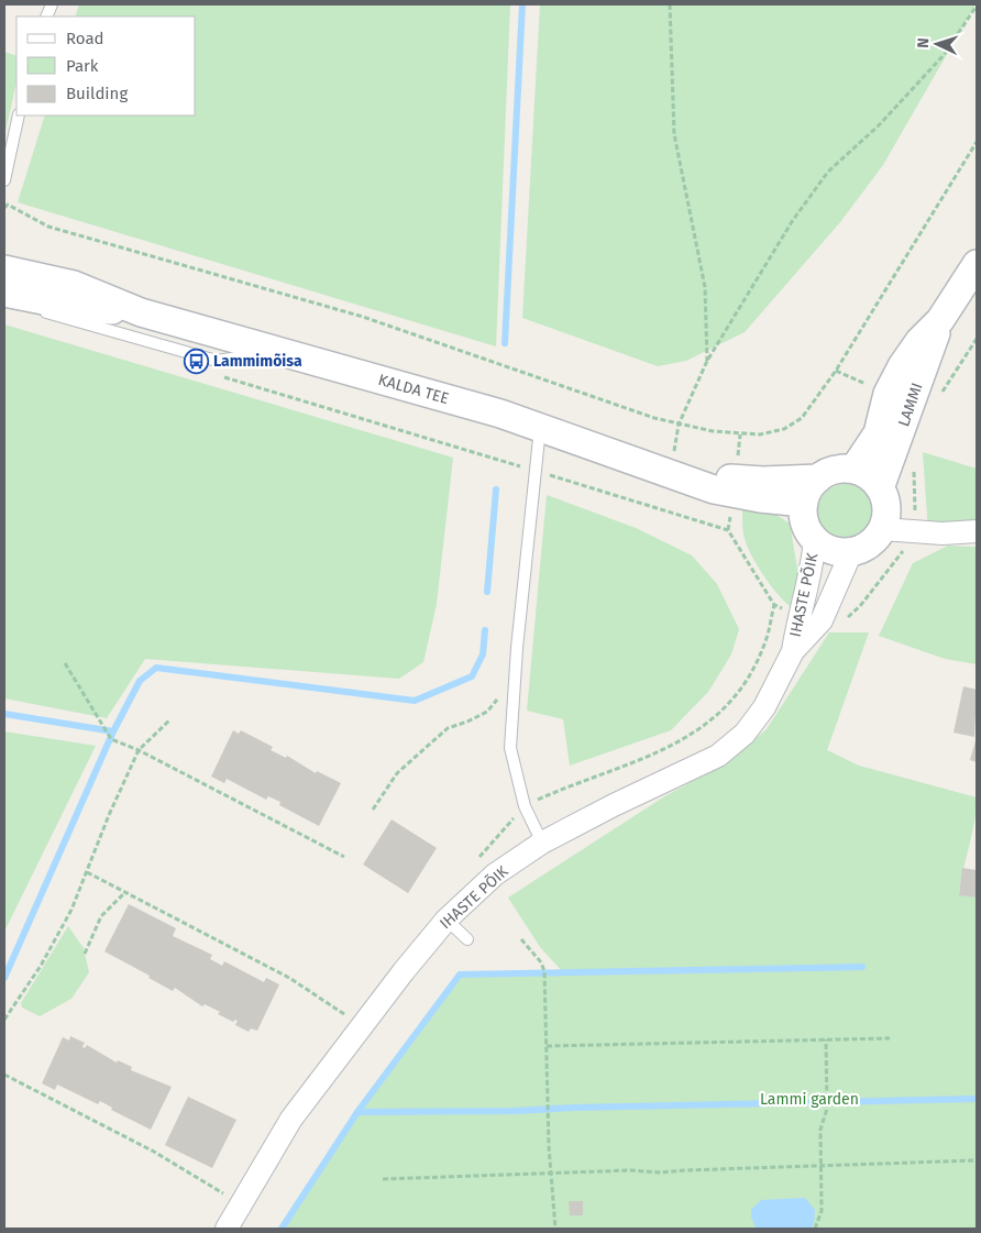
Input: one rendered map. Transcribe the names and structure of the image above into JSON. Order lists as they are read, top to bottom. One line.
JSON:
{"streets":{"street":["KALDA TEE","LAMMI","IHASTE PÕIK"]},"crossings":[["KALDA TEE","LAMMI"],["KALDA TEE","IHASTE PÕIK"],["LAMMI","IHASTE PÕIK"]],"parks":["Lammi garden"],"places":{"bus stop":["Lammimõisa"]},"legend":["Road","Park","Building"],"north":"left"}
